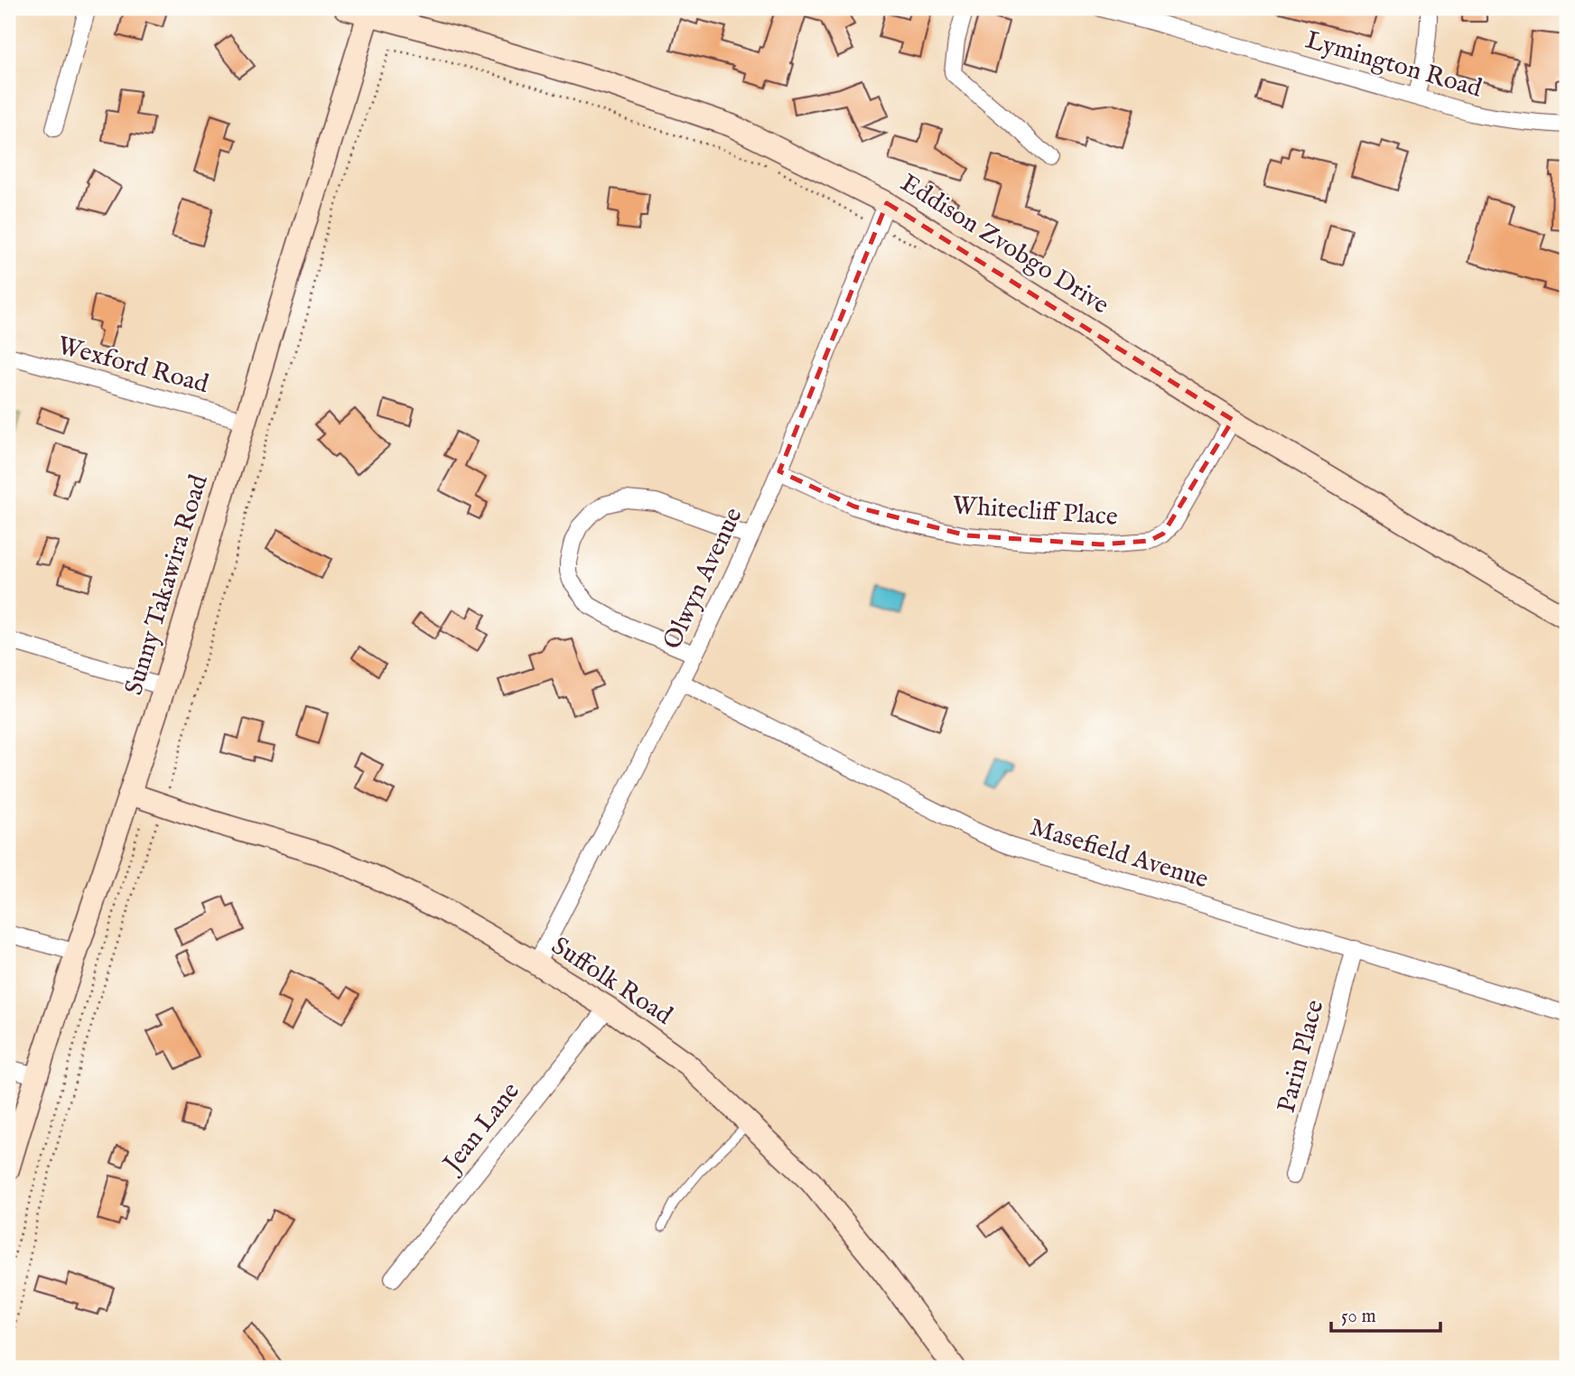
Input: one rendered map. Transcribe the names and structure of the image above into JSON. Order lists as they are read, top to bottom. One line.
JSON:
{"streets":{"street":["Lymington Road","Eddison Zvobgo Drive","Wexford Road","Whitecliff Place","Olwyn Avenue","Sunny Takawira Road","Masefield Avenue","Suffolk Road","Parin Place","Jean Lane"]},"crossings":[["Eddison Zvobgo Drive","Whitecliff Place"],["Eddison Zvobgo Drive","Olwyn Avenue"],["Eddison Zvobgo Drive","Sunny Takawira Road"],["Wexford Road","Sunny Takawira Road"],["Whitecliff Place","Olwyn Avenue"],["Olwyn Avenue","Masefield Avenue"],["Olwyn Avenue","Suffolk Road"],["Sunny Takawira Road","Suffolk Road"],["Masefield Avenue","Parin Place"],["Suffolk Road","Jean Lane"]],"scale_bar":"50 m"}
